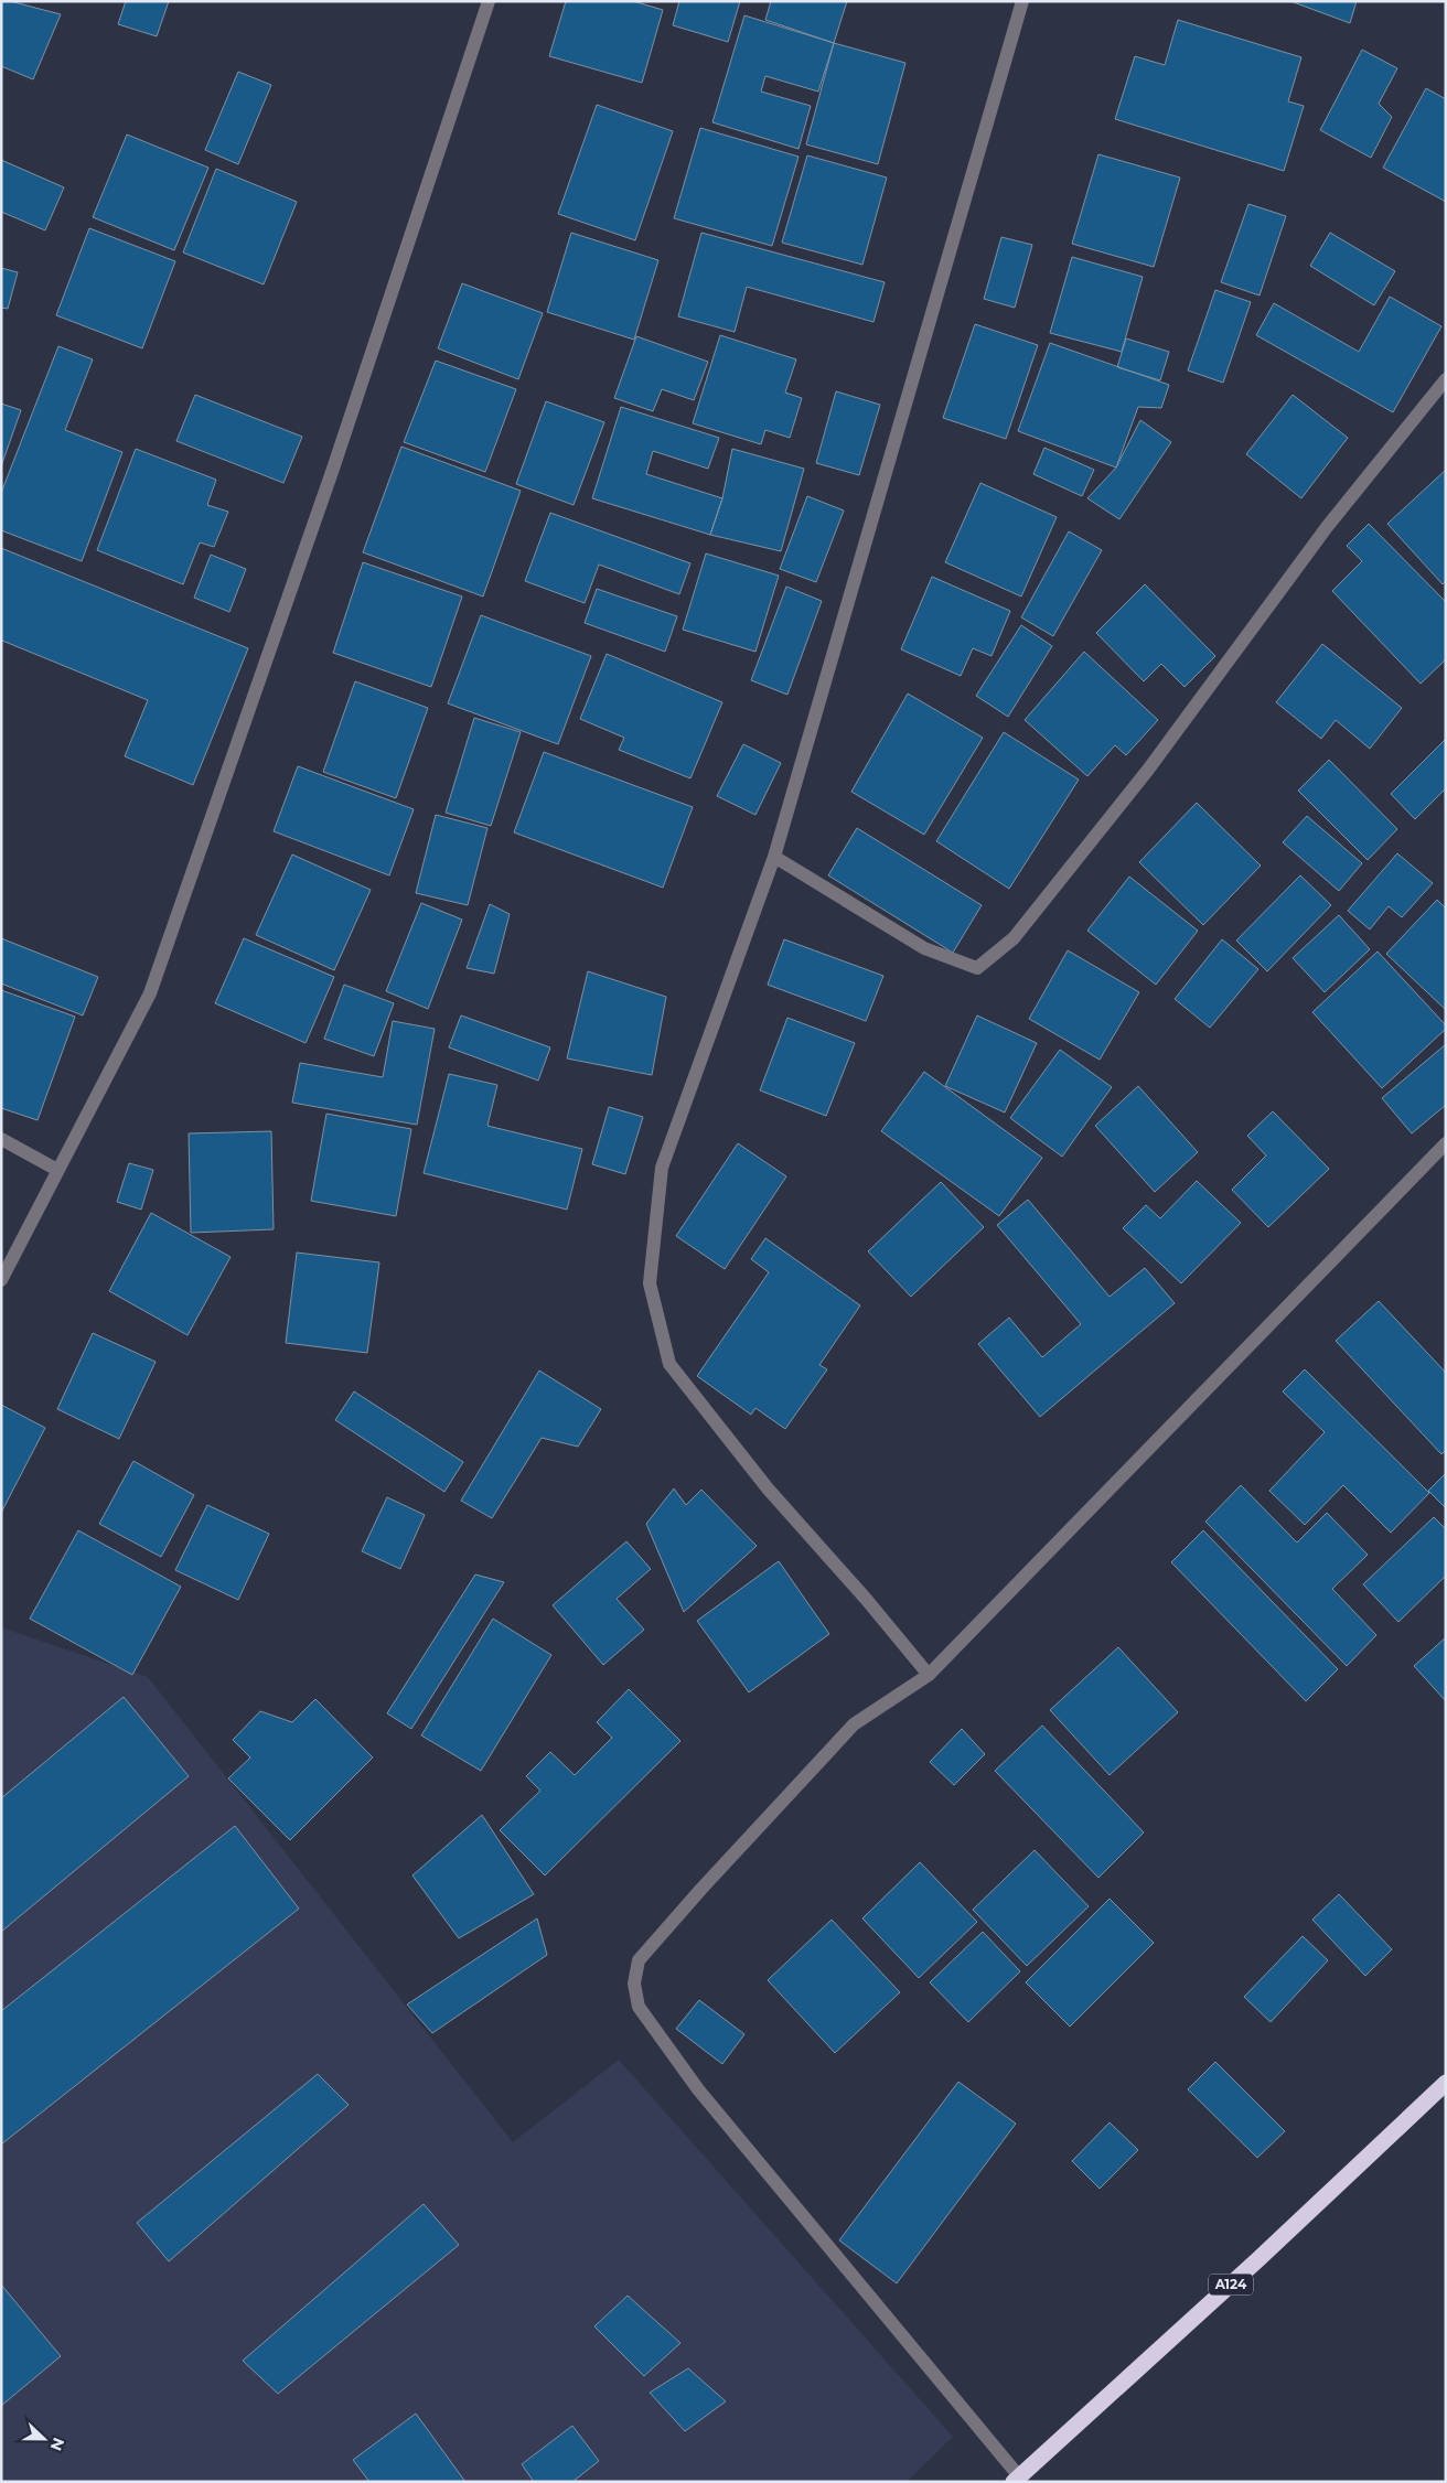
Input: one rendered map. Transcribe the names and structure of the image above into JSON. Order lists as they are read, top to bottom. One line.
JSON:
{"streets":{"highway":["A124"]},"north":"right"}
